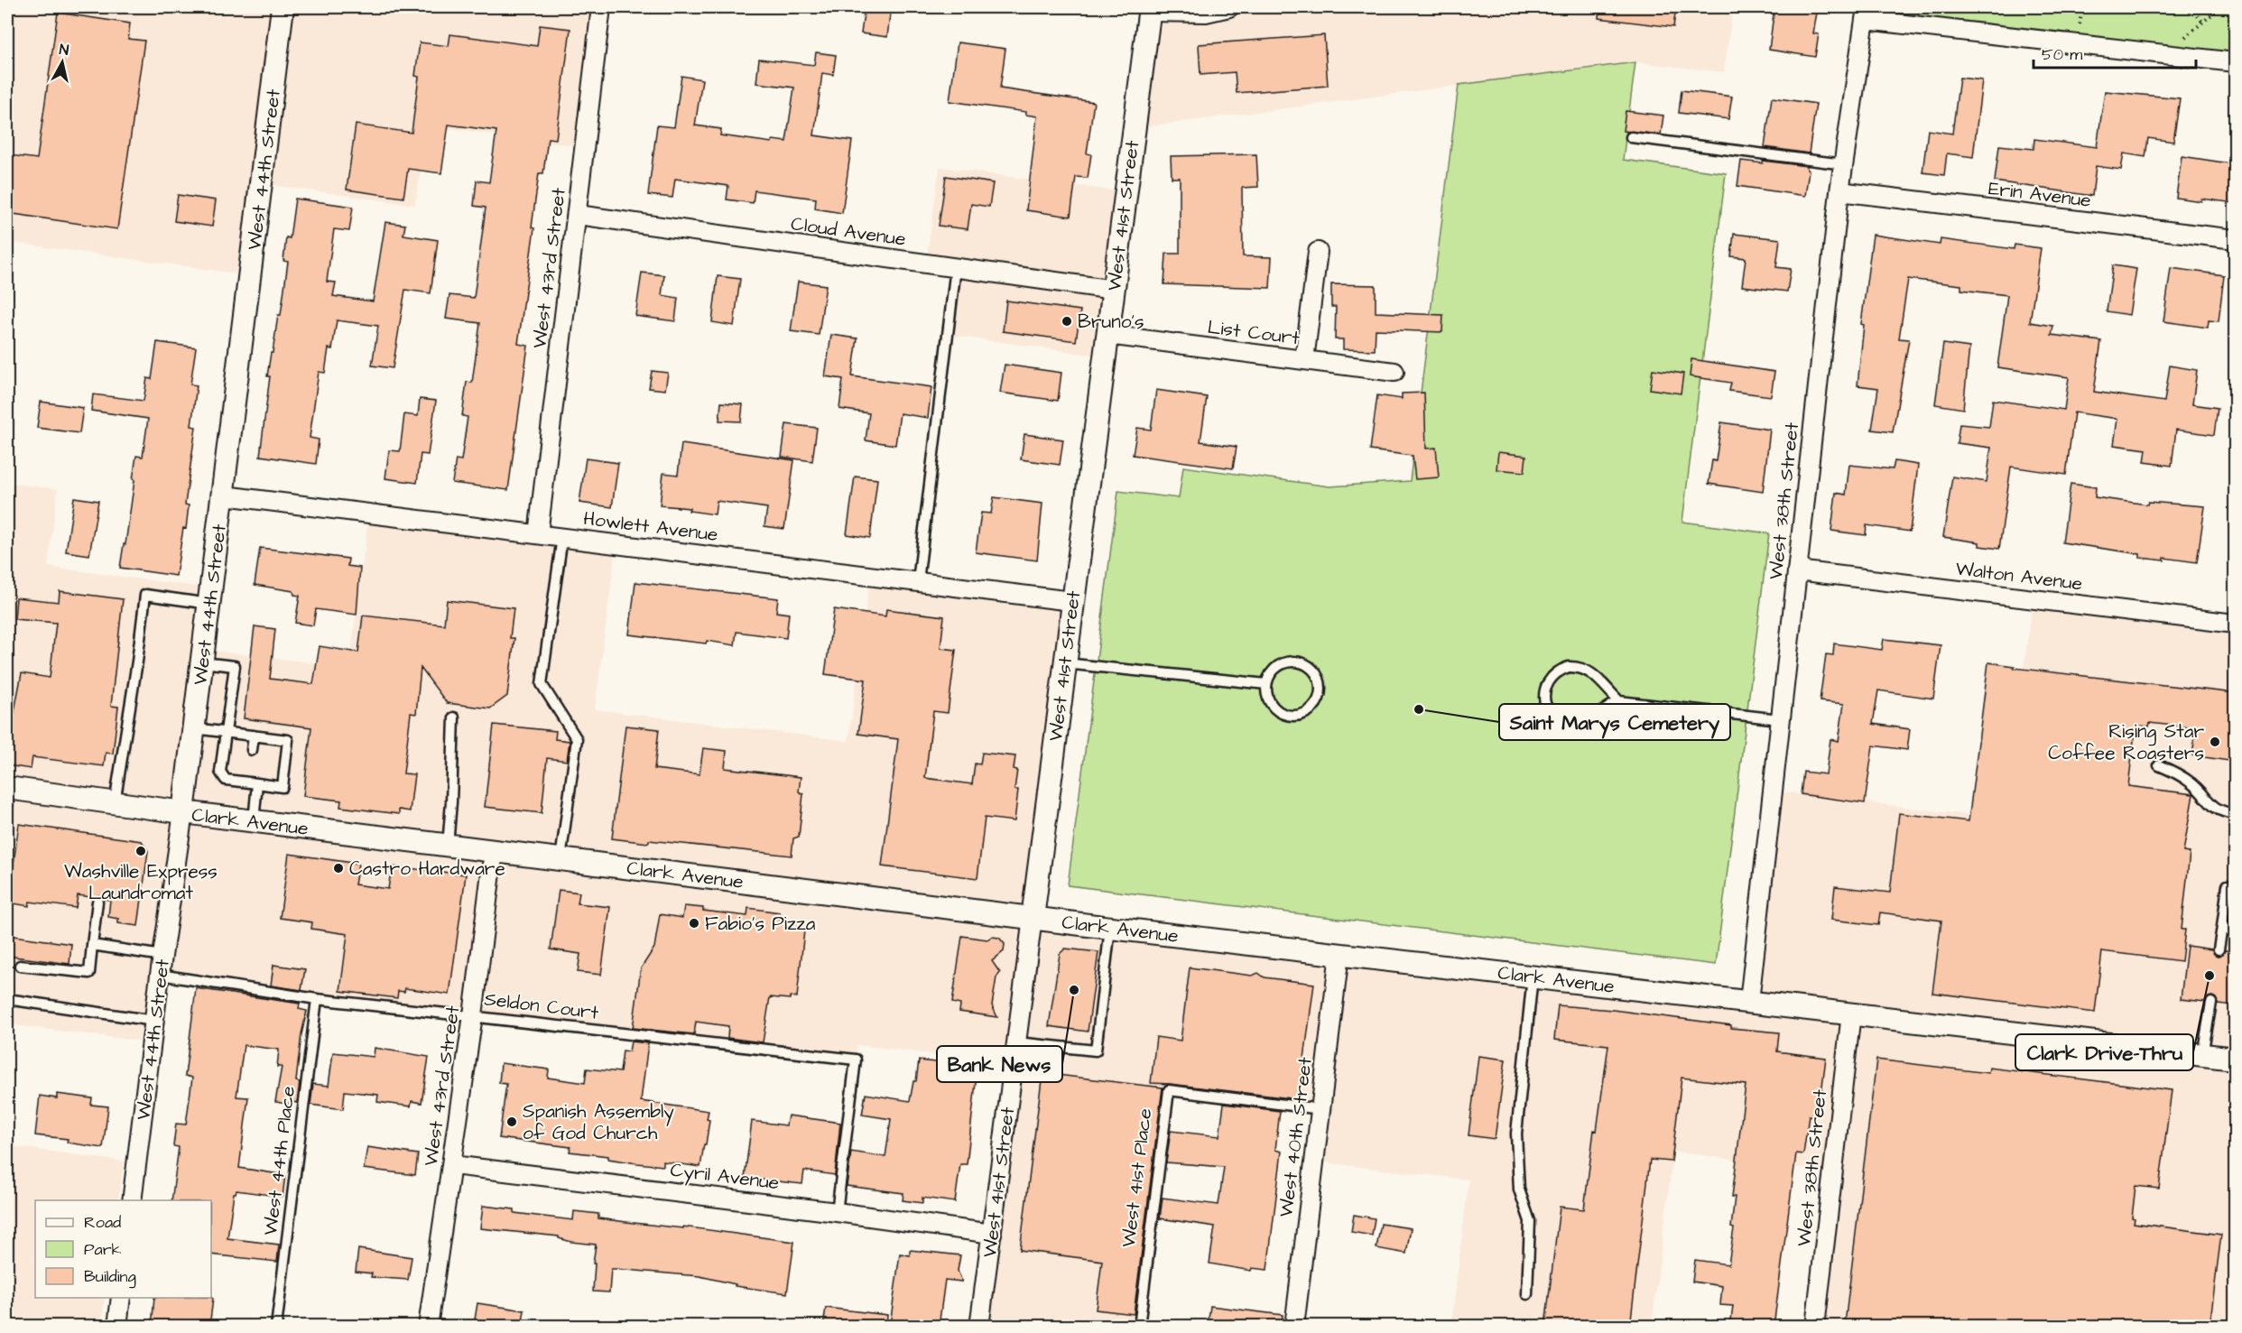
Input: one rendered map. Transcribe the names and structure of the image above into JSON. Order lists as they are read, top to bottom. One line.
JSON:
{"streets":{"street":["West 44th Street","Erin Avenue","West 41st Street","Cloud Avenue","West 43rd Street","List Court","West 38th Street","Howlett Avenue","Walton Avenue","Clark Avenue","West 40th Street","Cyril Avenue"],"lane":["Seldon Court","West 44th Place","West 41st Place"]},"crossings":[["West 44th Street","Howlett Avenue"],["West 44th Street","Clark Avenue"],["West 44th Street","Seldon Court"],["Erin Avenue","West 38th Street"],["West 41st Street","Cloud Avenue"],["West 41st Street","List Court"],["West 41st Street","Howlett Avenue"],["West 41st Street","Clark Avenue"],["West 41st Street","Cyril Avenue"],["Cloud Avenue","West 43rd Street"],["West 43rd Street","Howlett Avenue"],["West 43rd Street","Clark Avenue"],["West 43rd Street","Seldon Court"],["West 43rd Street","Cyril Avenue"],["West 38th Street","Walton Avenue"],["West 38th Street","Clark Avenue"],["Clark Avenue","West 40th Street"],["Seldon Court","West 44th Place"],["Seldon Court","Cyril Avenue"],["West 40th Street","West 41st Place"]],"places":["Bruno's","Saint Marys Cemetery","Rising Star Coffee Roasters","Washville Express Laundromat","Castro Hardware","Fabio's Pizza","Clark Drive-Thru","Bank News","Spanish Assembly of God Church"],"legend":["Road","Park","Building"],"scale_bar":"50 m","north":"top"}
